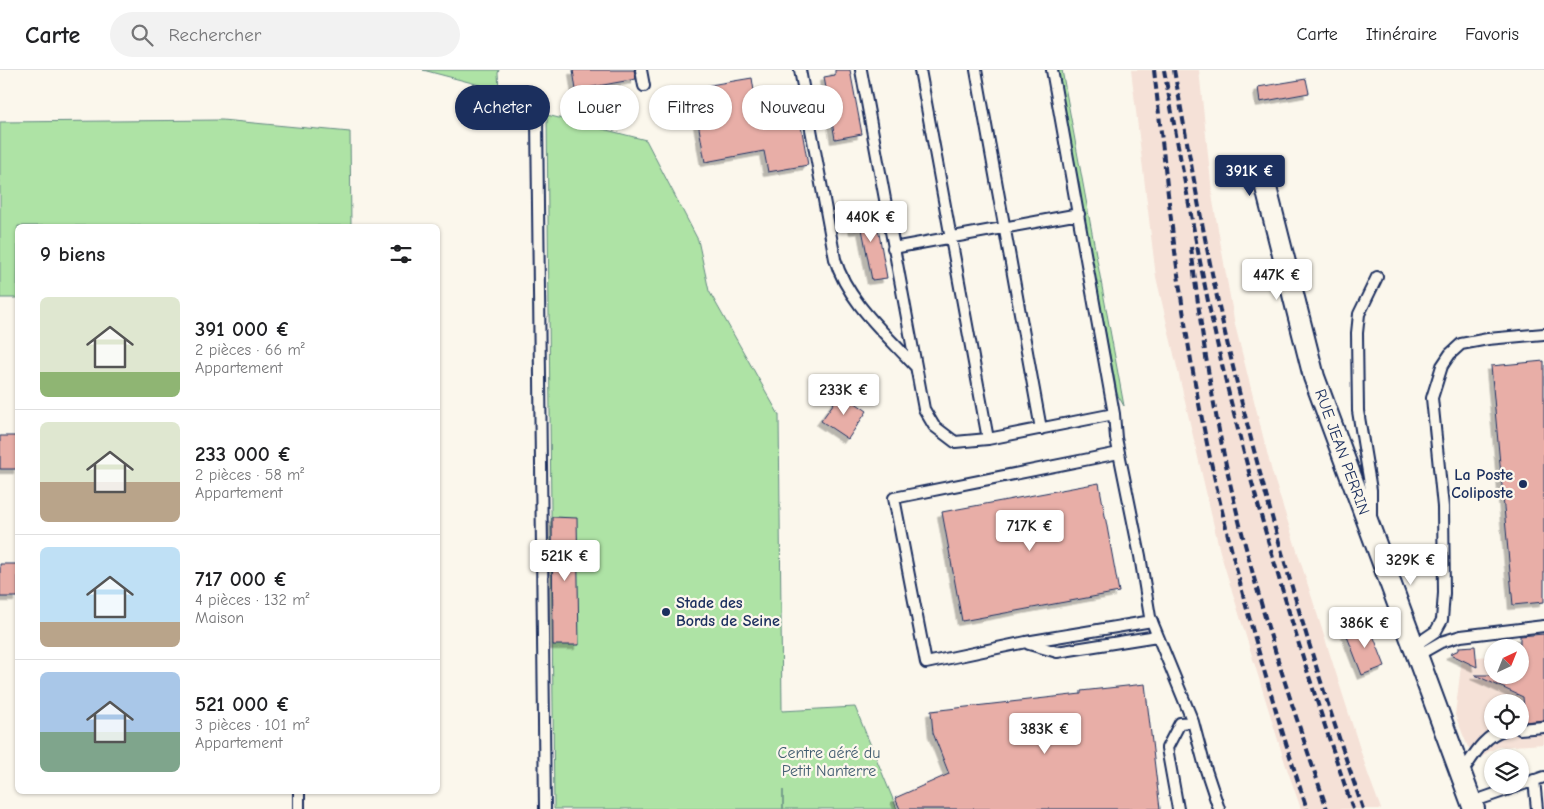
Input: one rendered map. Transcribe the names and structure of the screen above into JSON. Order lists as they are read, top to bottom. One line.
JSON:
{"streets":{"street":["RUE JEAN PERRIN"]},"parks":["Centre aéré du Petit Nanterre"],"places":["La Poste Coliposte","Stade des Bords de Seine"],"north":"top right","page":{"header":"Carte","search":"Rechercher","nav":["Carte","Itinéraire","Favoris"],"chip":["Acheter","Louer","Filtres","Nouveau"],"price":["391K €","440K €","447K €","233K €","717K €","521K €","329K €","386K €","383K €"],"heading":"9 biens","list":[{"name":"391 000 €","note":"2 pièces · 66 m² · Appartement"},{"name":"233 000 €","note":"2 pièces · 58 m² · Appartement"},{"name":"717 000 €","note":"4 pièces · 132 m² · Maison"},{"name":"521 000 €","note":"3 pièces · 101 m² · Appartement"}]}}
